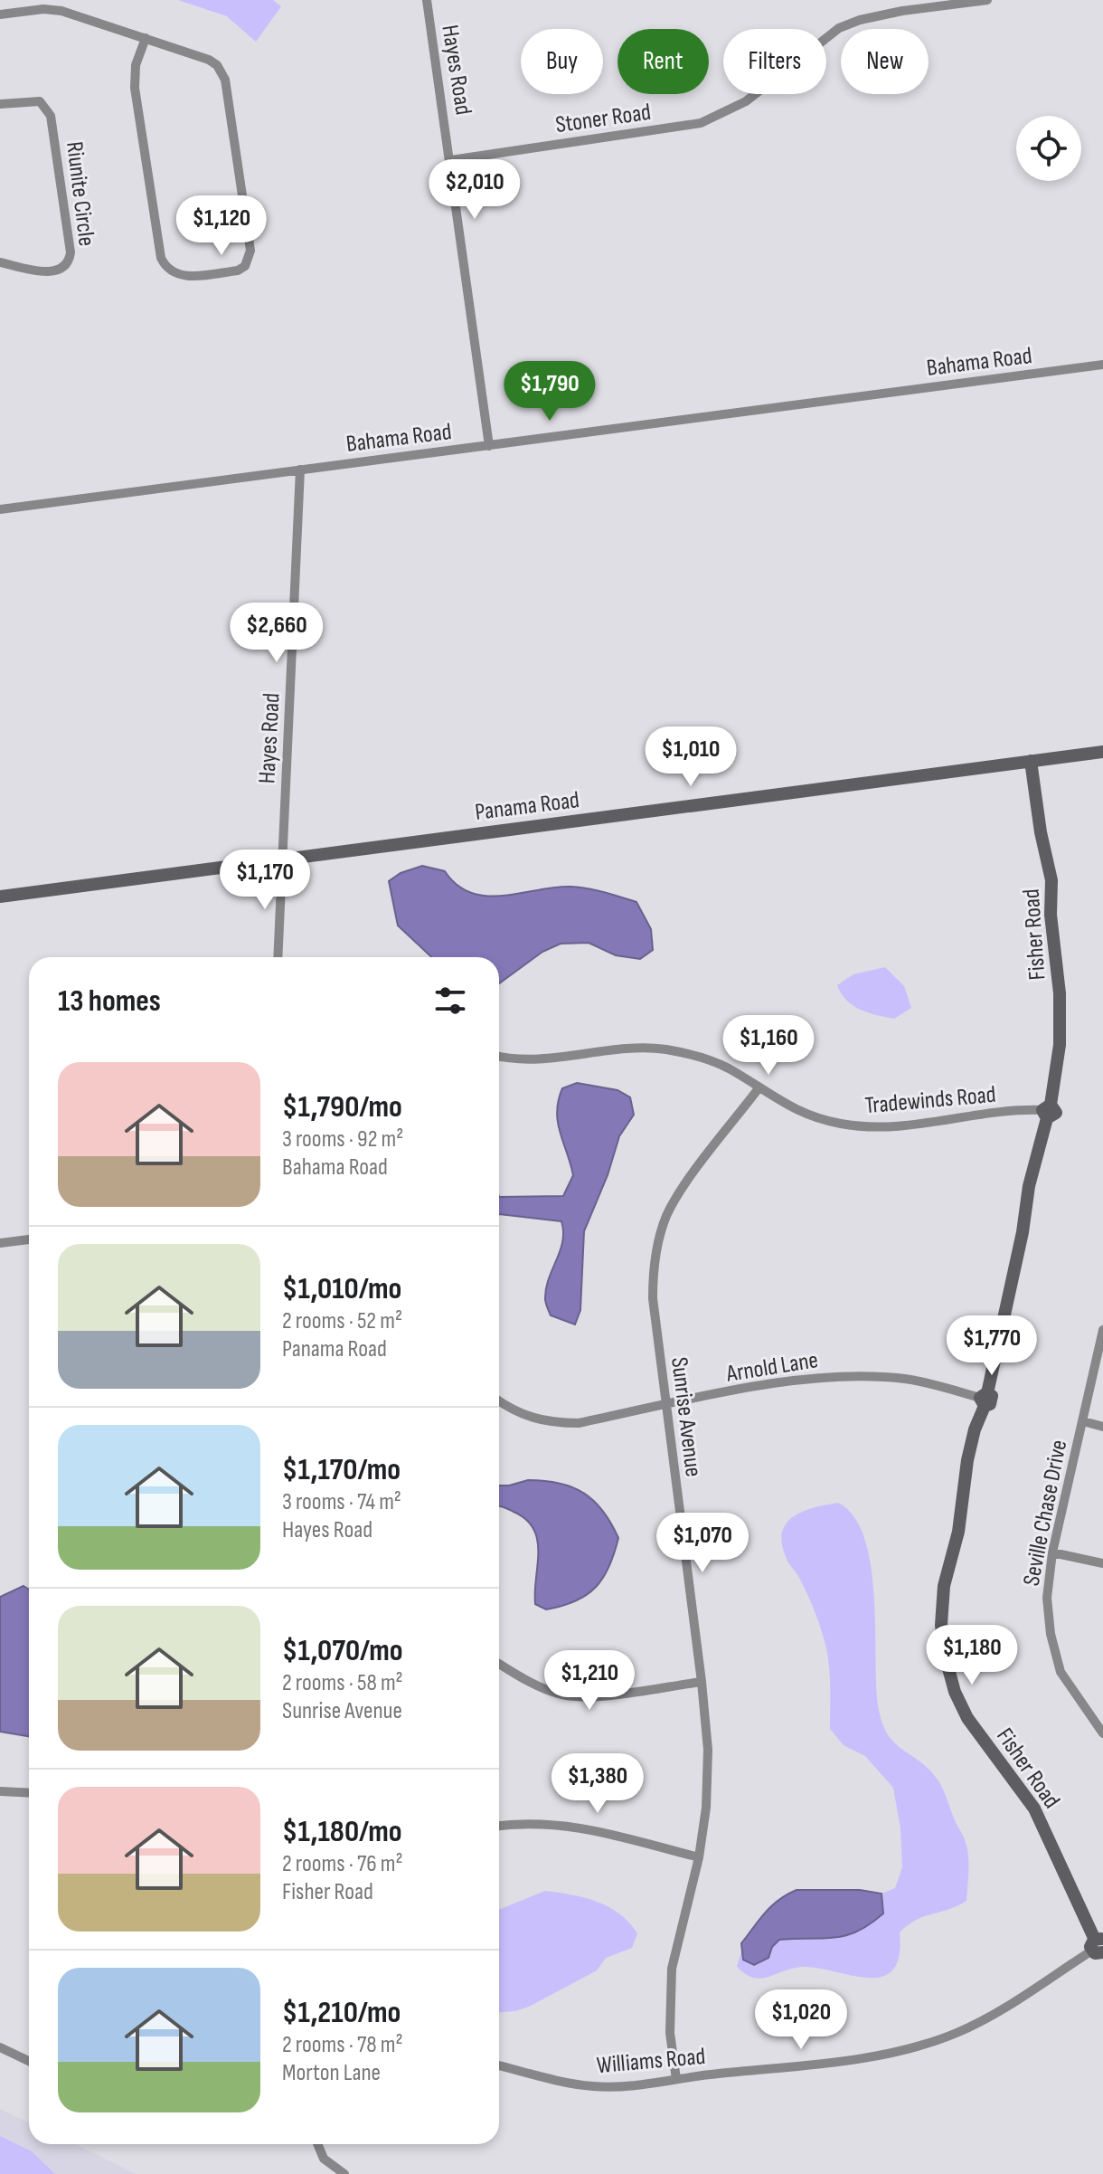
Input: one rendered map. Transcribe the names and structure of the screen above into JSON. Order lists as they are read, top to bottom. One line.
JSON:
{"streets":{"street":["Hayes Road","Stoner Road","Riunite Circle","Bahama Road","Panama Road","Fisher Road","Tradewinds Road","Arnold Lane","Sunrise Avenue","Seville Chase Drive","Williams Road"]},"crossings":[["Hayes Road","Stoner Road"],["Hayes Road","Bahama Road"],["Hayes Road","Panama Road"],["Panama Road","Fisher Road"],["Fisher Road","Tradewinds Road"],["Fisher Road","Arnold Lane"],["Fisher Road","Williams Road"],["Tradewinds Road","Sunrise Avenue"],["Arnold Lane","Sunrise Avenue"],["Sunrise Avenue","Williams Road"]],"page":{"chip":["Buy","Rent","Filters","New"],"price":["$2,010","$1,120","$1,790","$2,660","$1,010","$1,170","$1,160","$1,770","$1,070","$1,180","$1,210","$1,380","$1,020"],"heading":"13 homes","list":[{"name":"$1,790/mo","note":"3 rooms · 92 m² · Bahama Road"},{"name":"$1,010/mo","note":"2 rooms · 52 m² · Panama Road"},{"name":"$1,170/mo","note":"3 rooms · 74 m² · Hayes Road"},{"name":"$1,070/mo","note":"2 rooms · 58 m² · Sunrise Avenue"},{"name":"$1,180/mo","note":"2 rooms · 76 m² · Fisher Road"},{"name":"$1,210/mo","note":"2 rooms · 78 m² · Morton Lane"}]}}
